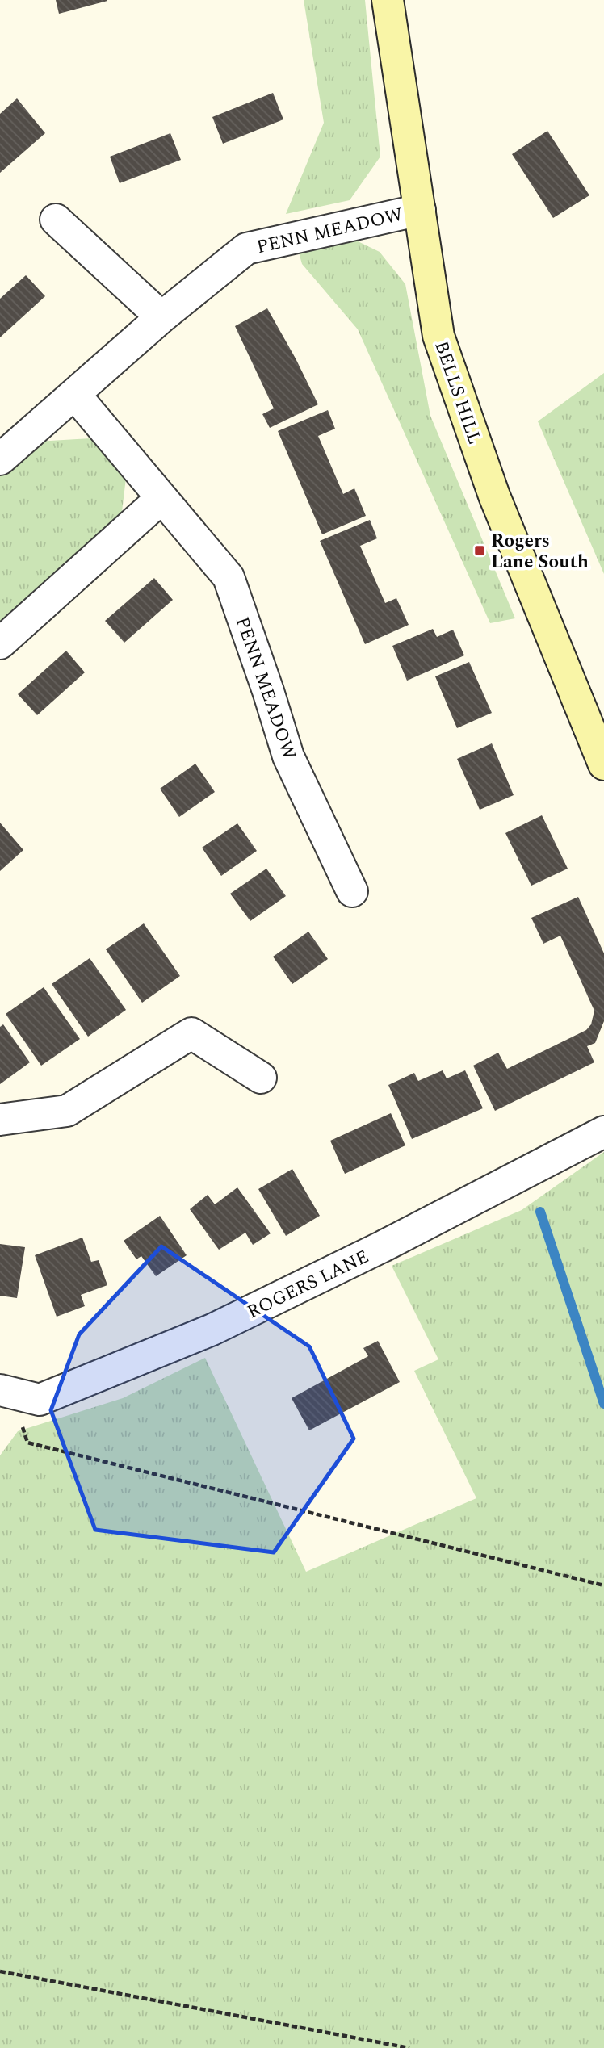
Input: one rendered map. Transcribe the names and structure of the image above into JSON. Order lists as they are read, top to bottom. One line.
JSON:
{"streets":{"main road":["BELLS HILL"],"street":["PENN MEADOW","ROGERS LANE"]},"crossings":[["PENN MEADOW","BELLS HILL"]],"places":{"transit":["Rogers Lane South"]}}
